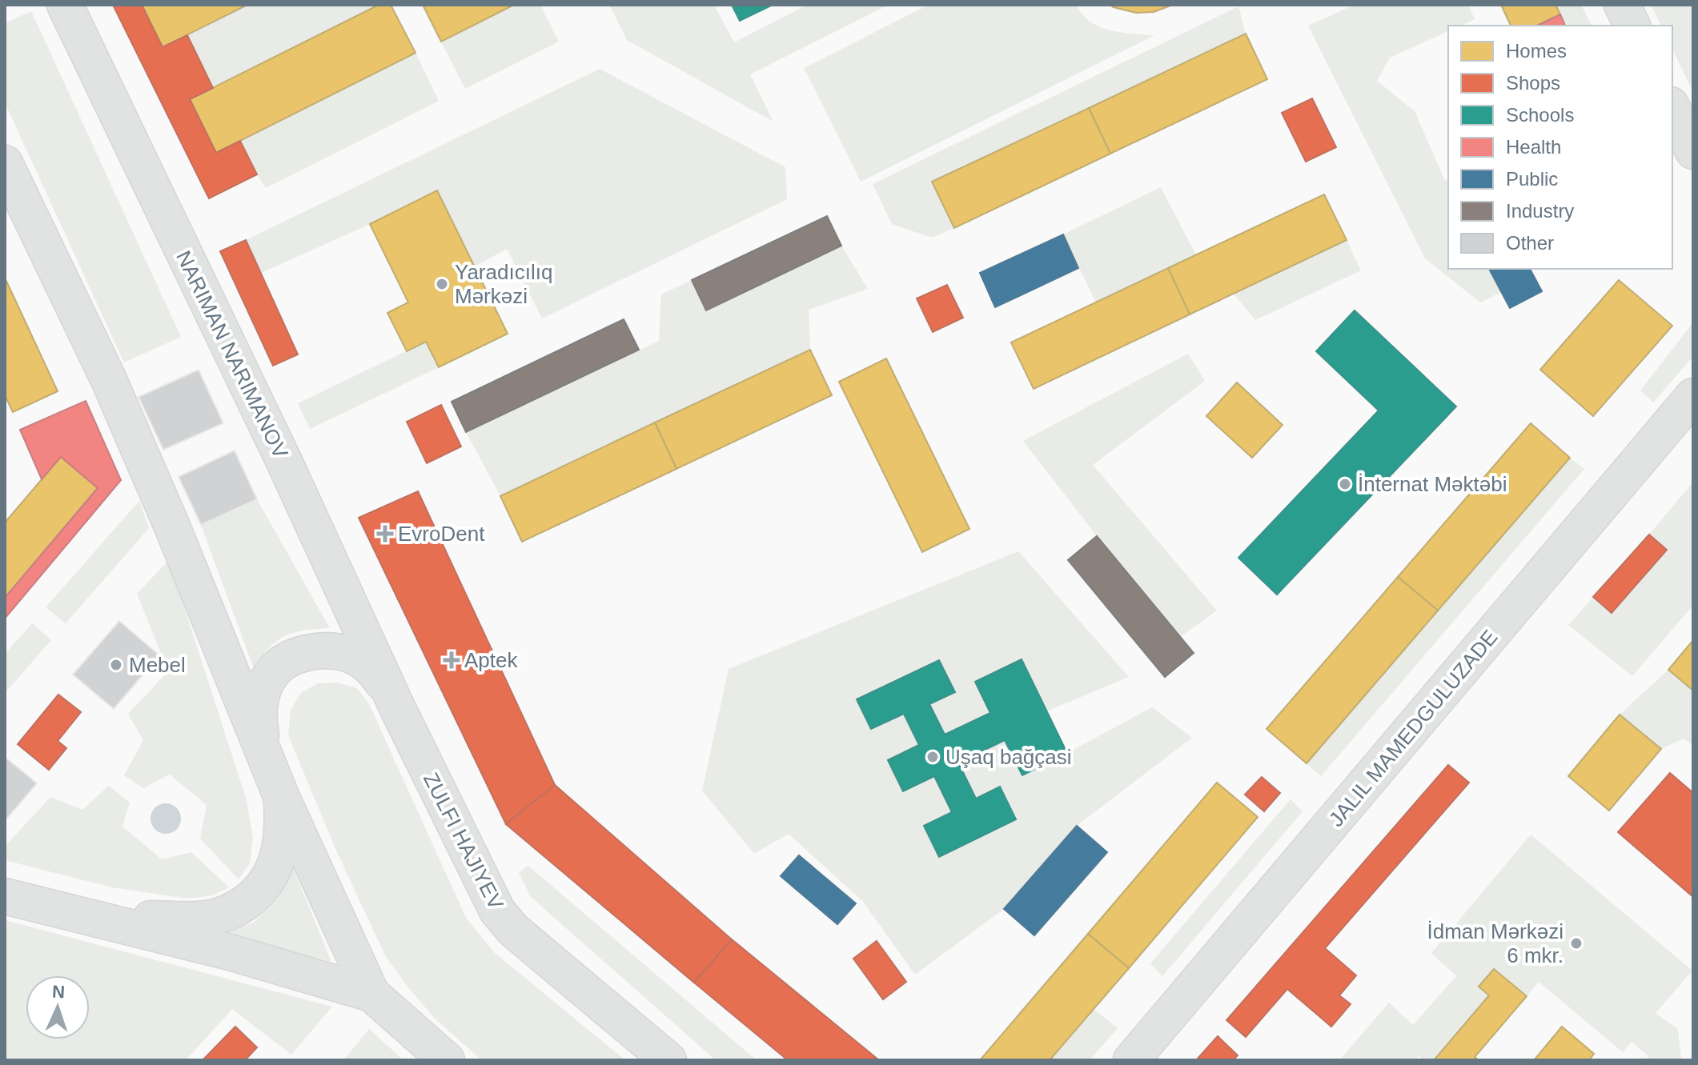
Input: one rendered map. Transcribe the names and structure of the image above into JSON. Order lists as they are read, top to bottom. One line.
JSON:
{"streets":{"main road":["NARIMAN NARIMANOV","JALIL MAMEDGULUZADE","ZULFI HAJIYEV"]},"crossings":[["NARIMAN NARIMANOV","ZULFI HAJIYEV"]],"places":{"other":["Yaradıcılıq Mərkəzi","İnternat Məktəbi","Mebel","Uşaq bağçasi","İdman Mәrkәzi 6 mkr."],"health":["EvroDent","Aptek"]},"legend":["Homes","Shops","Schools","Health","Public","Industry","Other"],"north":"top"}
